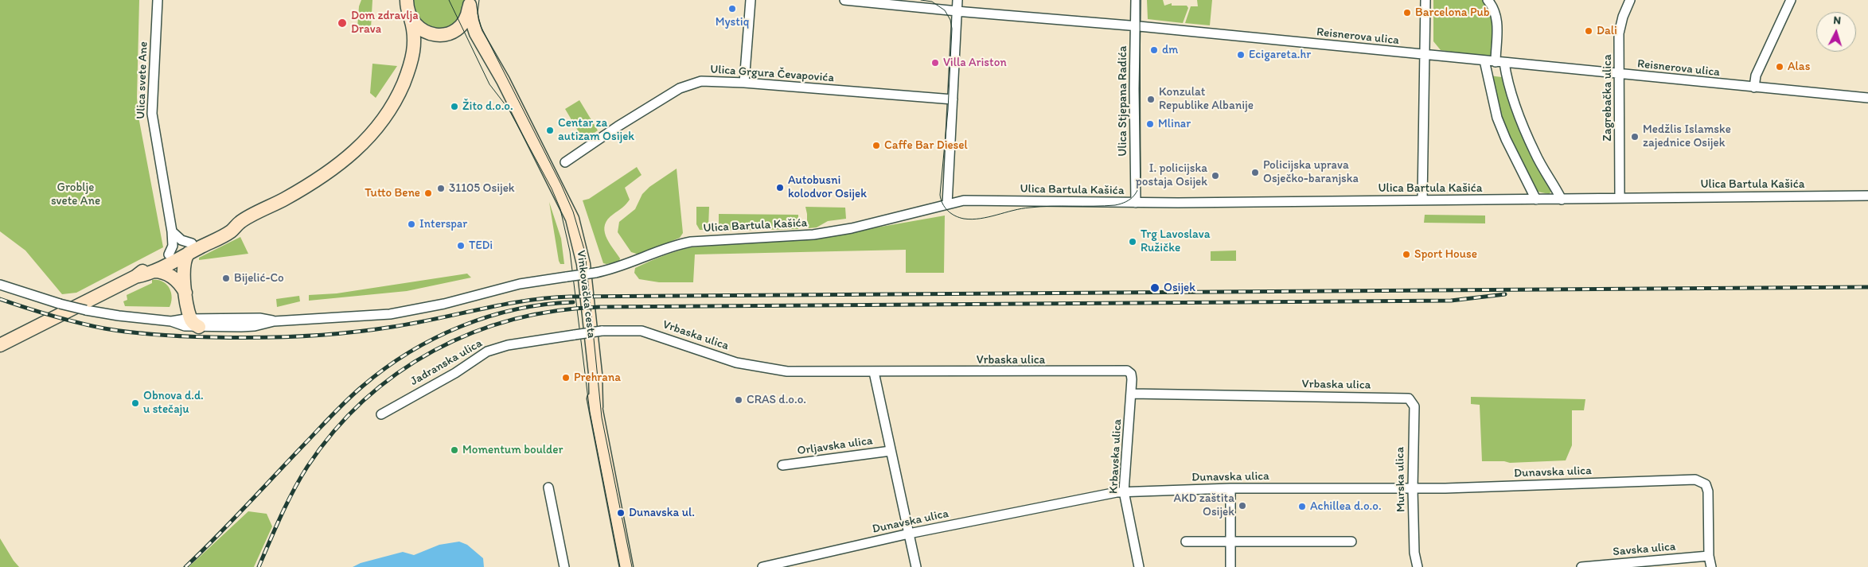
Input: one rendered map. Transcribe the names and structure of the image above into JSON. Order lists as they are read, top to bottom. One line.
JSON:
{"streets":{"main road":["Vinkovačka cesta"],"street":["Reisnerova ulica","Ulica Grgura Čevapovića","Ulica svete Ane","Zagrebačka ulica","Ulica Stjepana Radića","Ulica Bartula Kašića","Vrbaska ulica","Jadranska ulica","Orljavska ulica","Krbavska ulica","Dunavska ulica","Murska ulica","Savska ulica"]},"crossings":[["Reisnerova ulica","Zagrebačka ulica"],["Reisnerova ulica","Ulica Stjepana Radića"],["Zagrebačka ulica","Ulica Bartula Kašića"],["Ulica Stjepana Radića","Ulica Bartula Kašića"],["Vrbaska ulica","Jadranska ulica"],["Vrbaska ulica","Krbavska ulica"],["Vrbaska ulica","Murska ulica"],["Krbavska ulica","Dunavska ulica"],["Dunavska ulica","Murska ulica"],["Dunavska ulica","Savska ulica"]],"parks":["Groblje svete Ane"],"places":["Mystiq","Barcelona Pub","Dom zdravlja Drava","Dali","dm","Ecigareta.hr","Villa Ariston","Alas","Konzulat Republike Albanije","Žito d.o.o.","Mlinar","Centar za autizam Osijek","Medžlis Islamske zajednice Osijek","Caffe Bar Diesel","Policijska uprava Osječko-baranjska","I. policijska postaja Osijek","Autobusni kolodvor Osijek","31105 Osijek","Tutto Bene","Interspar","Trg Lavoslava Ružičke","TEDi","Sport House","Bijelić-Co","Osijek","Prehrana","CRAS d.o.o.","Obnova d.d. u stečaju","Momentum boulder","AKD zaštita Osijek","Achillea d.o.o.","Dunavska ul."],"north":"top"}
